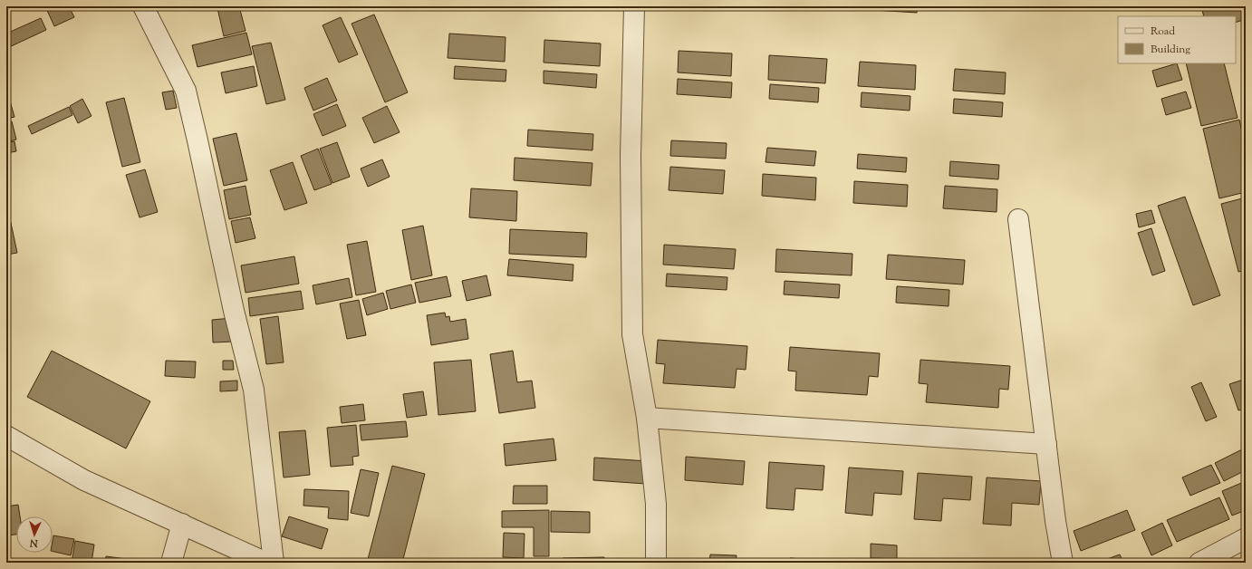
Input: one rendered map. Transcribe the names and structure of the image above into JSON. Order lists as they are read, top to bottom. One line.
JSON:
{"legend":["Road","Building"],"north":"bottom"}
